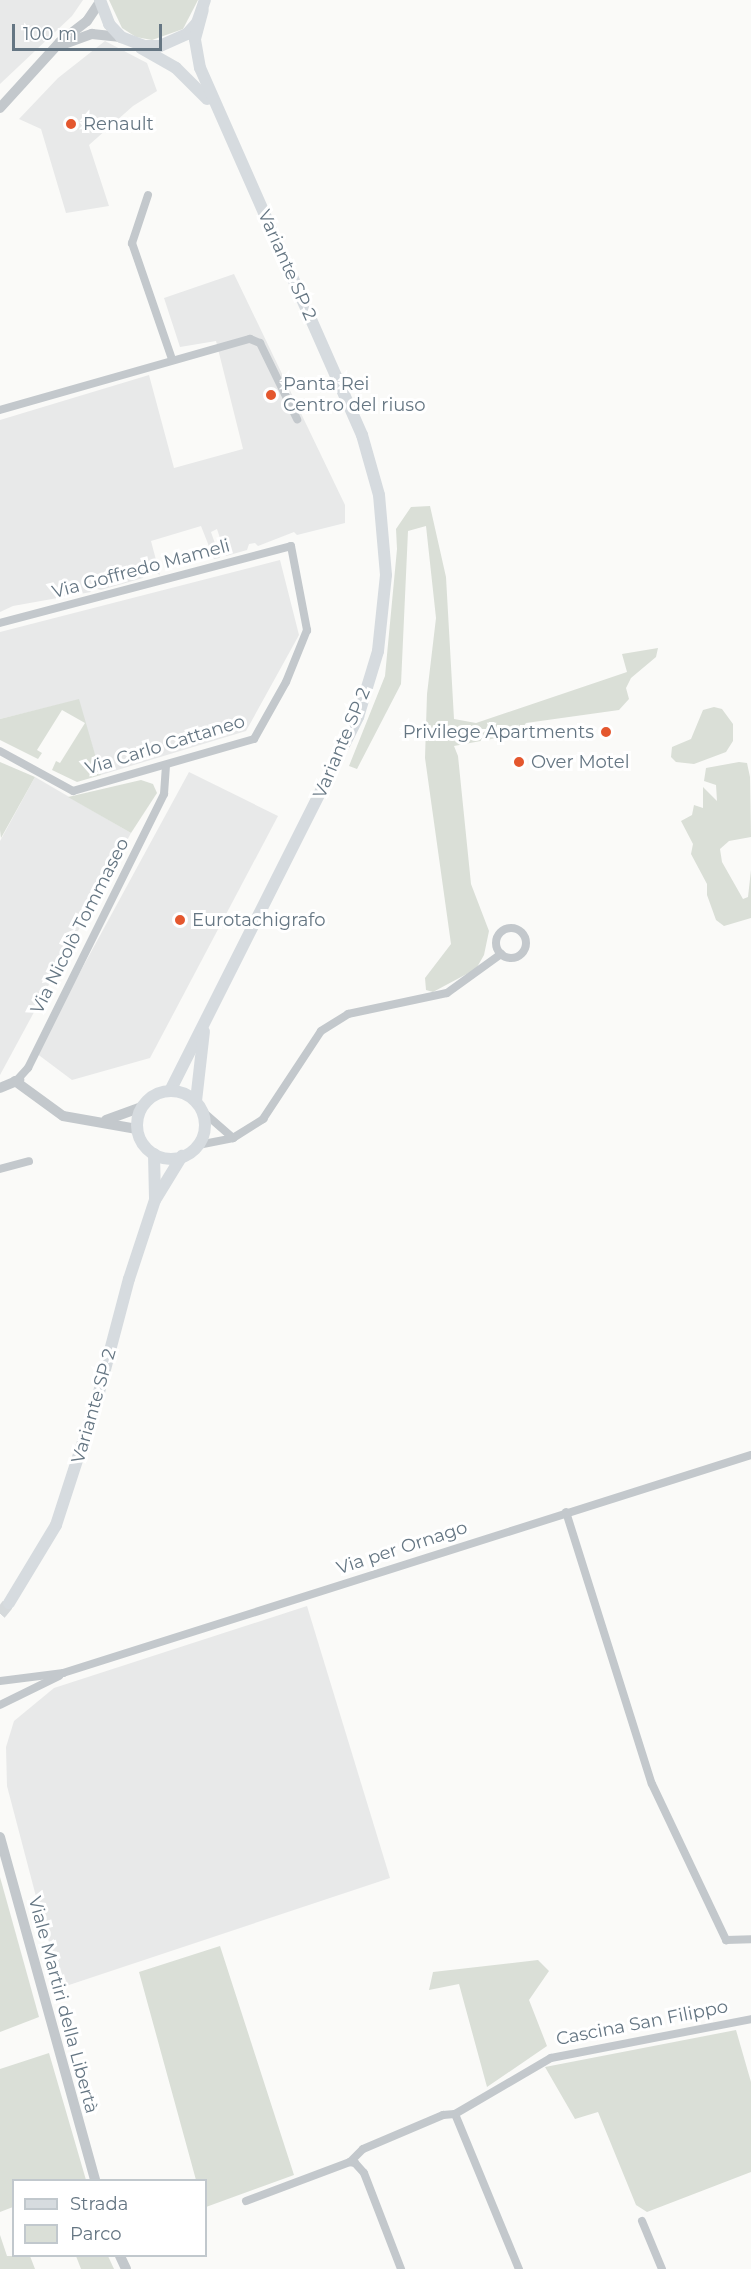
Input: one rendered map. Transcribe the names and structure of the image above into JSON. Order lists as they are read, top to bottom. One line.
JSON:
{"streets":{"main road":["Variante SP 2"],"street":["Via Goffredo Mameli","Via Carlo Cattaneo","Via Nicolò Tommaseo","Via per Ornago","Viale Martiri della Libertà","Cascina San Filippo"]},"crossings":[["Via Goffredo Mameli","Via Carlo Cattaneo"],["Via Carlo Cattaneo","Via Nicolò Tommaseo"]],"places":["Renault","Panta Rei Centro del riuso","Privilege Apartments","Over Motel","Eurotachigrafo"],"legend":["Strada","Parco"],"scale_bar":"100 m"}
